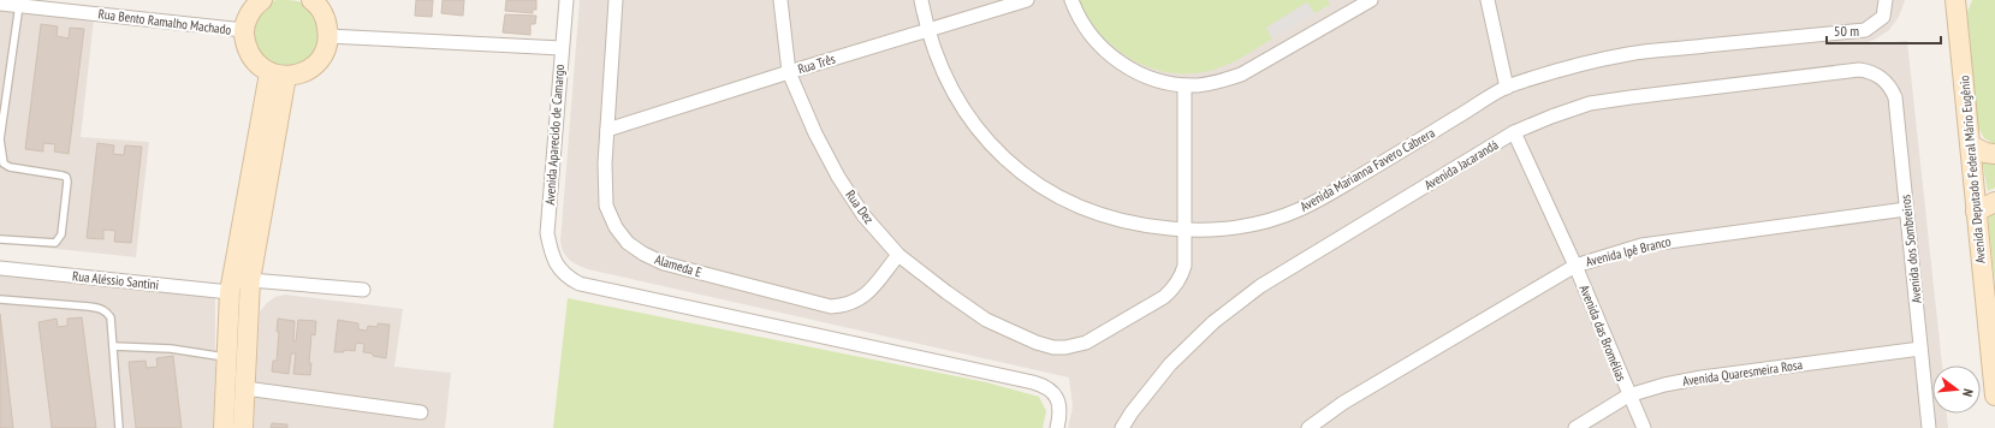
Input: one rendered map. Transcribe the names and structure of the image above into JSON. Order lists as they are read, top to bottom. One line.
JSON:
{"streets":{"street":["Rua Bento Ramalho Machado","Rua Três","Avenida Aparecido de Camargo","Avenida Jacarandá","Avenida Marianna Favero Cabrera","Avenida Deputado Federal Mário Eugênio","Rua Dez","Avenida dos Sombreiros","Avenida Ipê Branco","Alameda E","Rua Aléssio Santini","Avenida das Bromélias","Avenida Quaresmeira Rosa"]},"crossings":[["Rua Três","Avenida Marianna Favero Cabrera"],["Rua Três","Rua Dez"],["Rua Três","Alameda E"],["Avenida Jacarandá","Avenida dos Sombreiros"],["Avenida Jacarandá","Avenida das Bromélias"],["Avenida Marianna Favero Cabrera","Rua Dez"],["Rua Dez","Alameda E"],["Avenida dos Sombreiros","Avenida Ipê Branco"],["Avenida dos Sombreiros","Avenida Quaresmeira Rosa"],["Avenida Ipê Branco","Avenida das Bromélias"],["Avenida das Bromélias","Avenida Quaresmeira Rosa"]],"scale_bar":"50 m","north":"right"}
